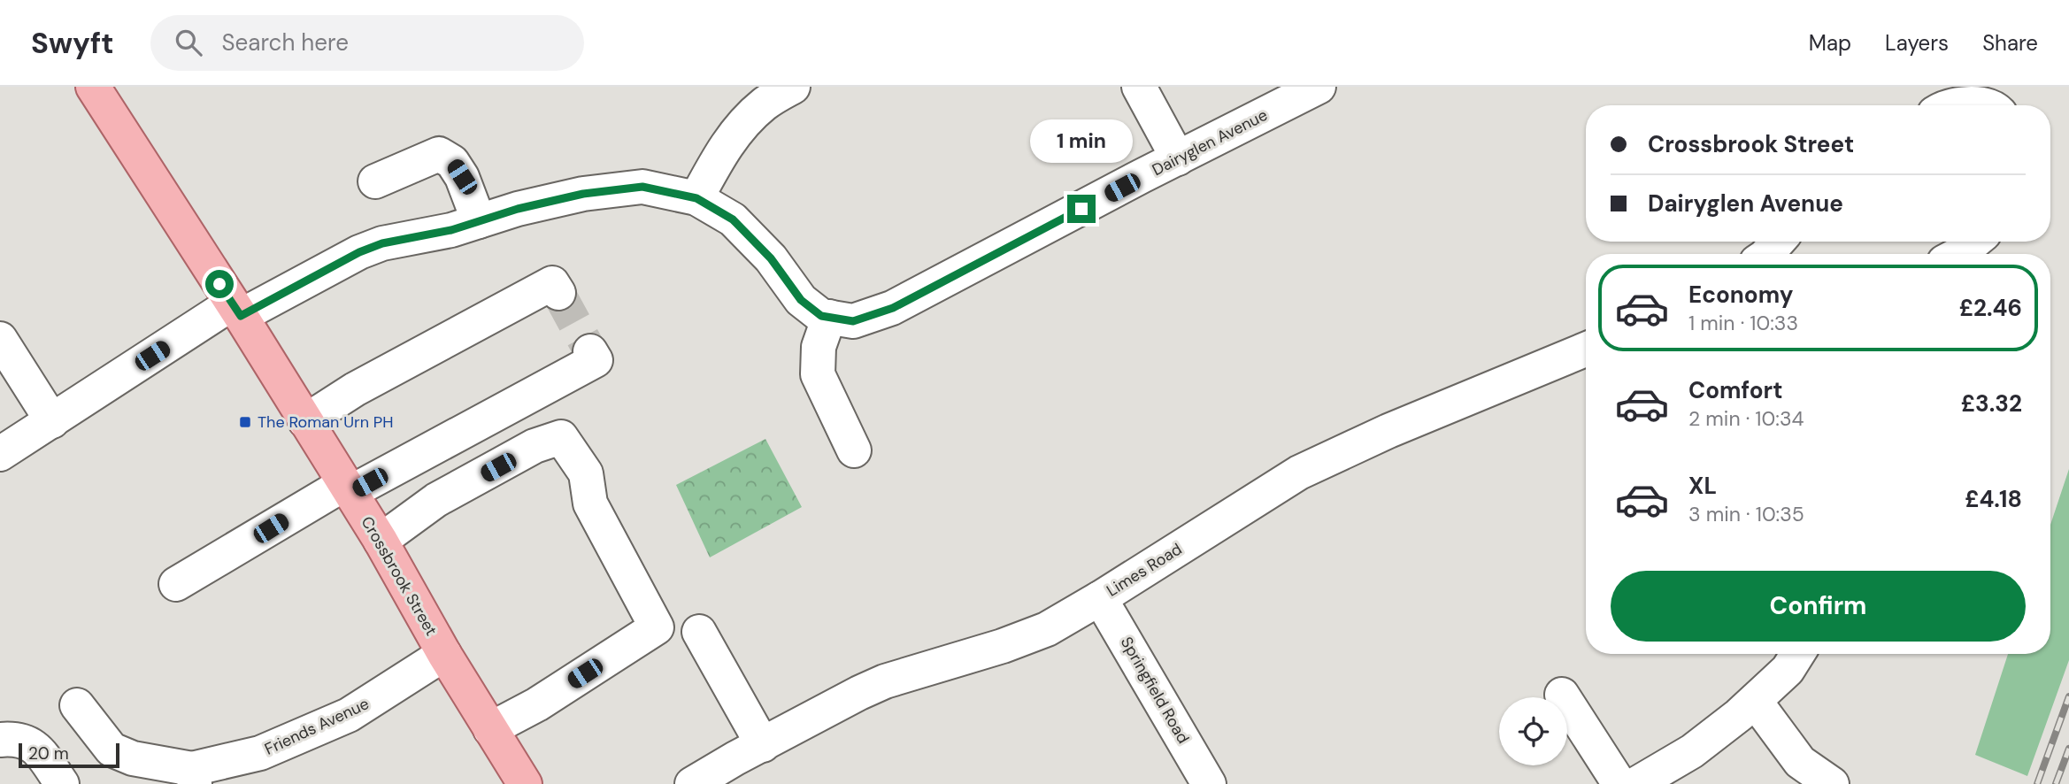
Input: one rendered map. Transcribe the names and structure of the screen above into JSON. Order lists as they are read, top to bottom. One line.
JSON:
{"streets":{"main road":["Crossbrook Street"],"street":["Dairyglen Avenue","Limes Road","Springfield Road","Friends Avenue"]},"crossings":[["Dairyglen Avenue","Crossbrook Street"],["Limes Road","Springfield Road"],["Crossbrook Street","Friends Avenue"]],"places":{"transit":["The Roman Urn PH"]},"scale_bar":"20 m","page":{"header":"Swyft","search":"Search here","nav":["Map","Layers","Share"],"banner":["Crossbrook Street","Dairyglen Avenue"],"bubble":"1 min","list":[{"name":"Economy","note":"1 min · 10:33","value":"£2.46"},{"name":"Comfort","note":"2 min · 10:34","value":"£3.32"},{"name":"XL","note":"3 min · 10:35","value":"£4.18"}],"buttons":"Confirm","scale":"20 m"}}
